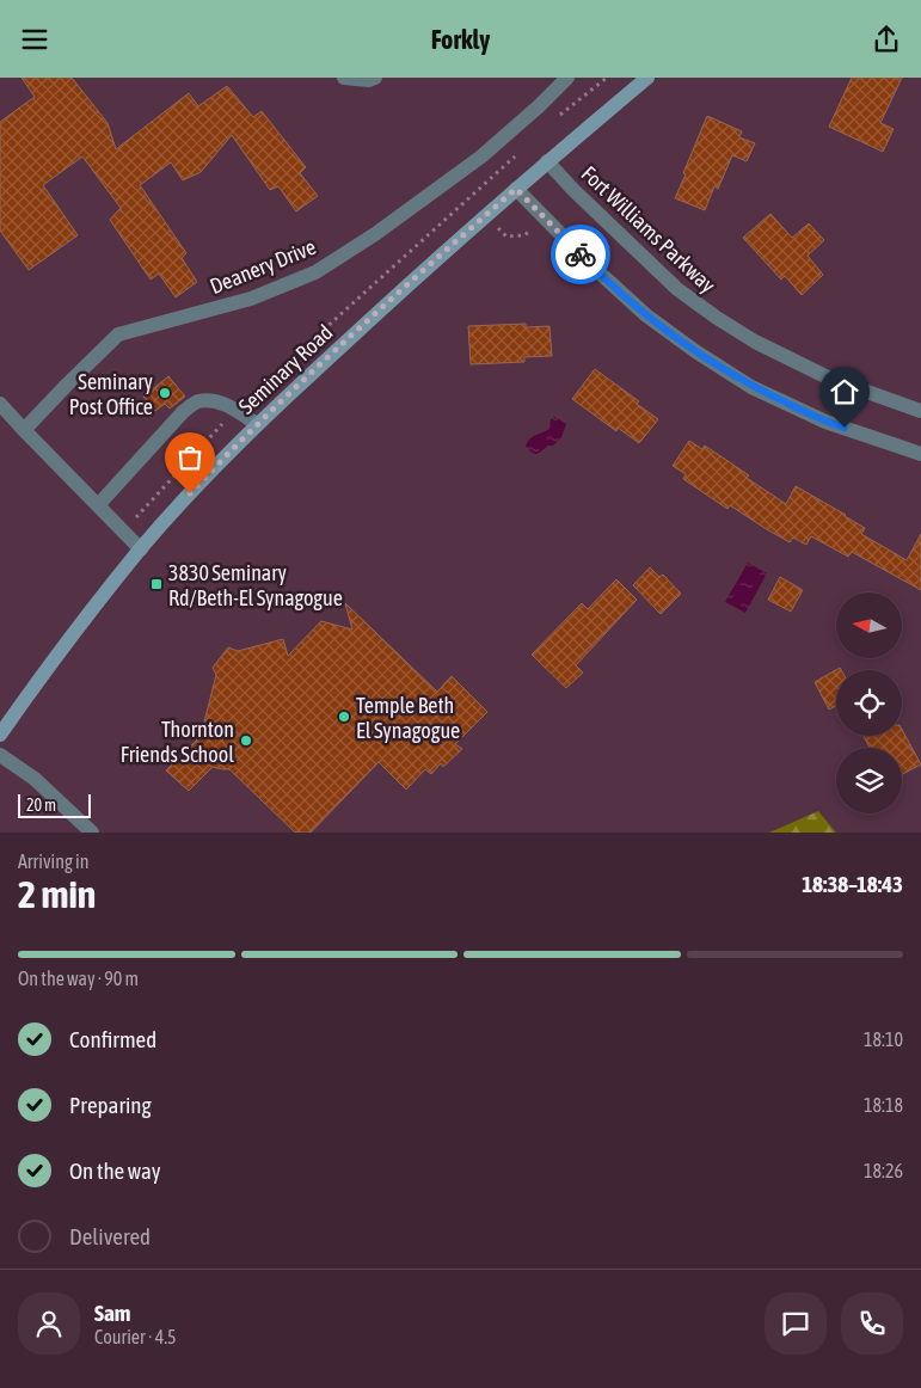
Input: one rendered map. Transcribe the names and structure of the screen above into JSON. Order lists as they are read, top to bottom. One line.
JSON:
{"streets":{"main road":["Seminary Road"],"street":["Fort Williams Parkway","Deanery Drive"]},"crossings":[["Fort Williams Parkway","Seminary Road"]],"places":{"other":["Seminary Post Office","Temple Beth El Synagogue","Thornton Friends School"],"transit":["3830 Seminary Rd/Beth-El Synagogue"]},"scale_bar":"20 m","north":"left","page":{"header":"Forkly","scale":"20 m","heading":["2 min","Arriving in","18:38–18:43"],"panel":["Sam","Courier · 4.5"],"bar":"On the way · 90 m","list":[["Confirmed","18:10"],["Preparing","18:18"],["On the way","18:26"],"Delivered"]}}
